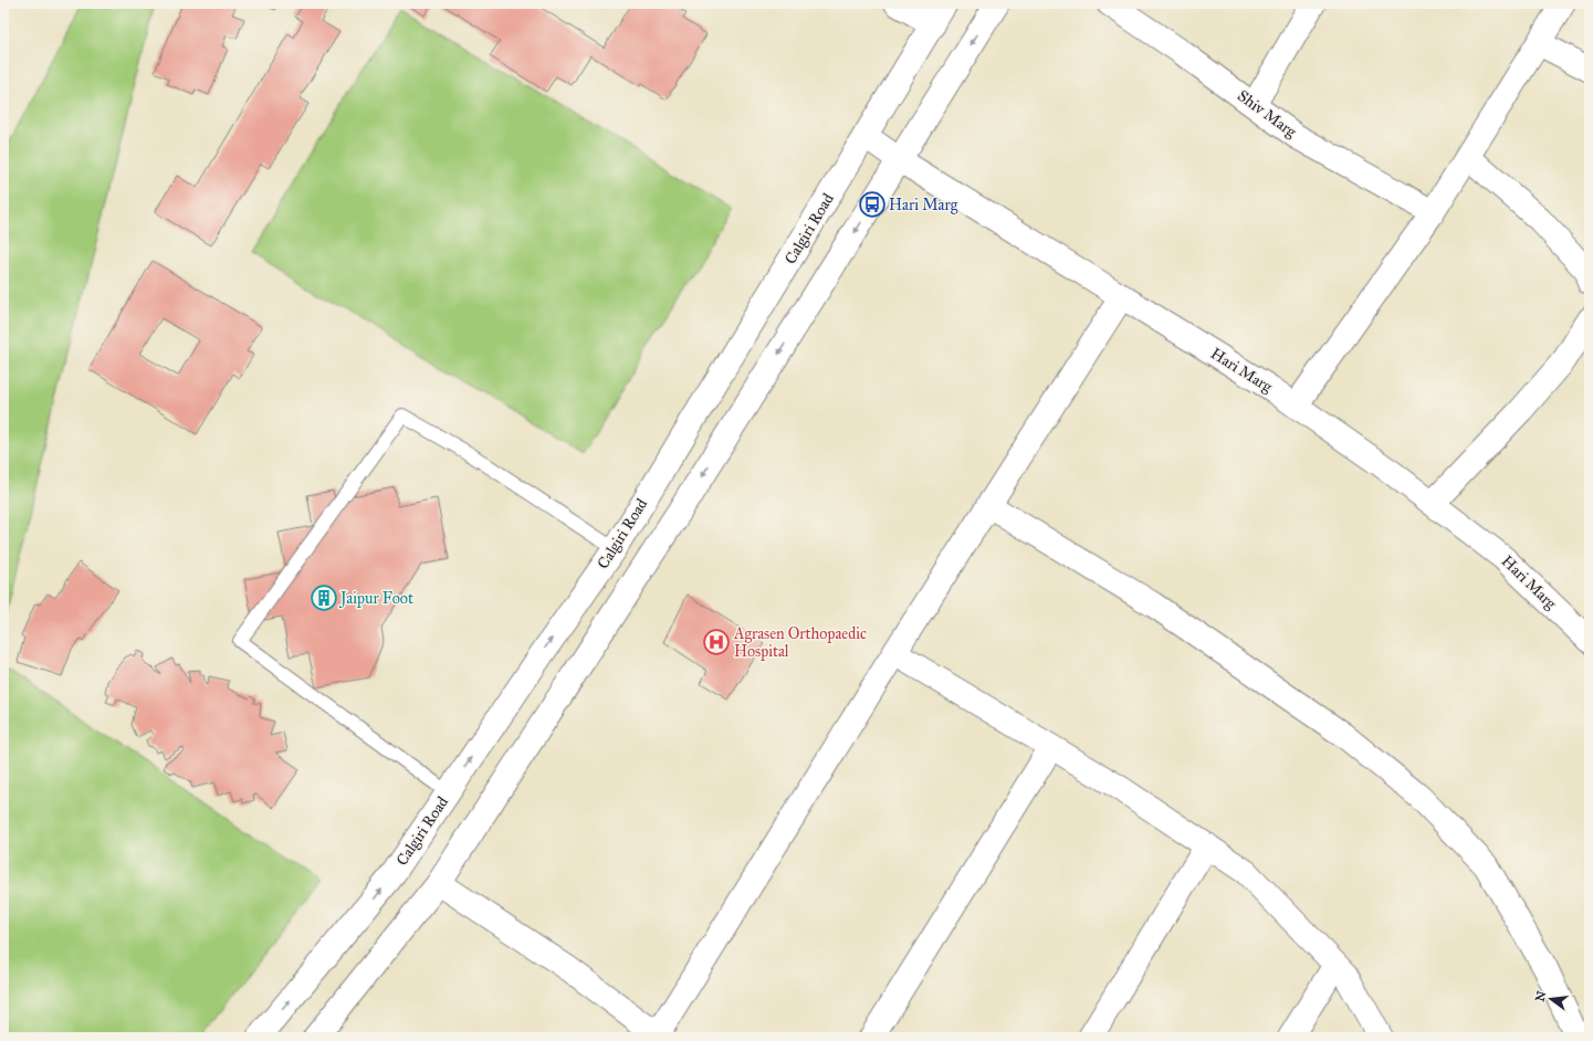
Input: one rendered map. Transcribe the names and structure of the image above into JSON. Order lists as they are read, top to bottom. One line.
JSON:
{"streets":{"street":["Shiv Marg","Calgiri Road","Hari Marg"]},"crossings":[["Calgiri Road","Hari Marg"]],"places":{"bus stop":["Hari Marg"],"building":["Jaipur Foot"],"hospital":["Agrasen Orthopaedic Hospital"]},"north":"left"}
